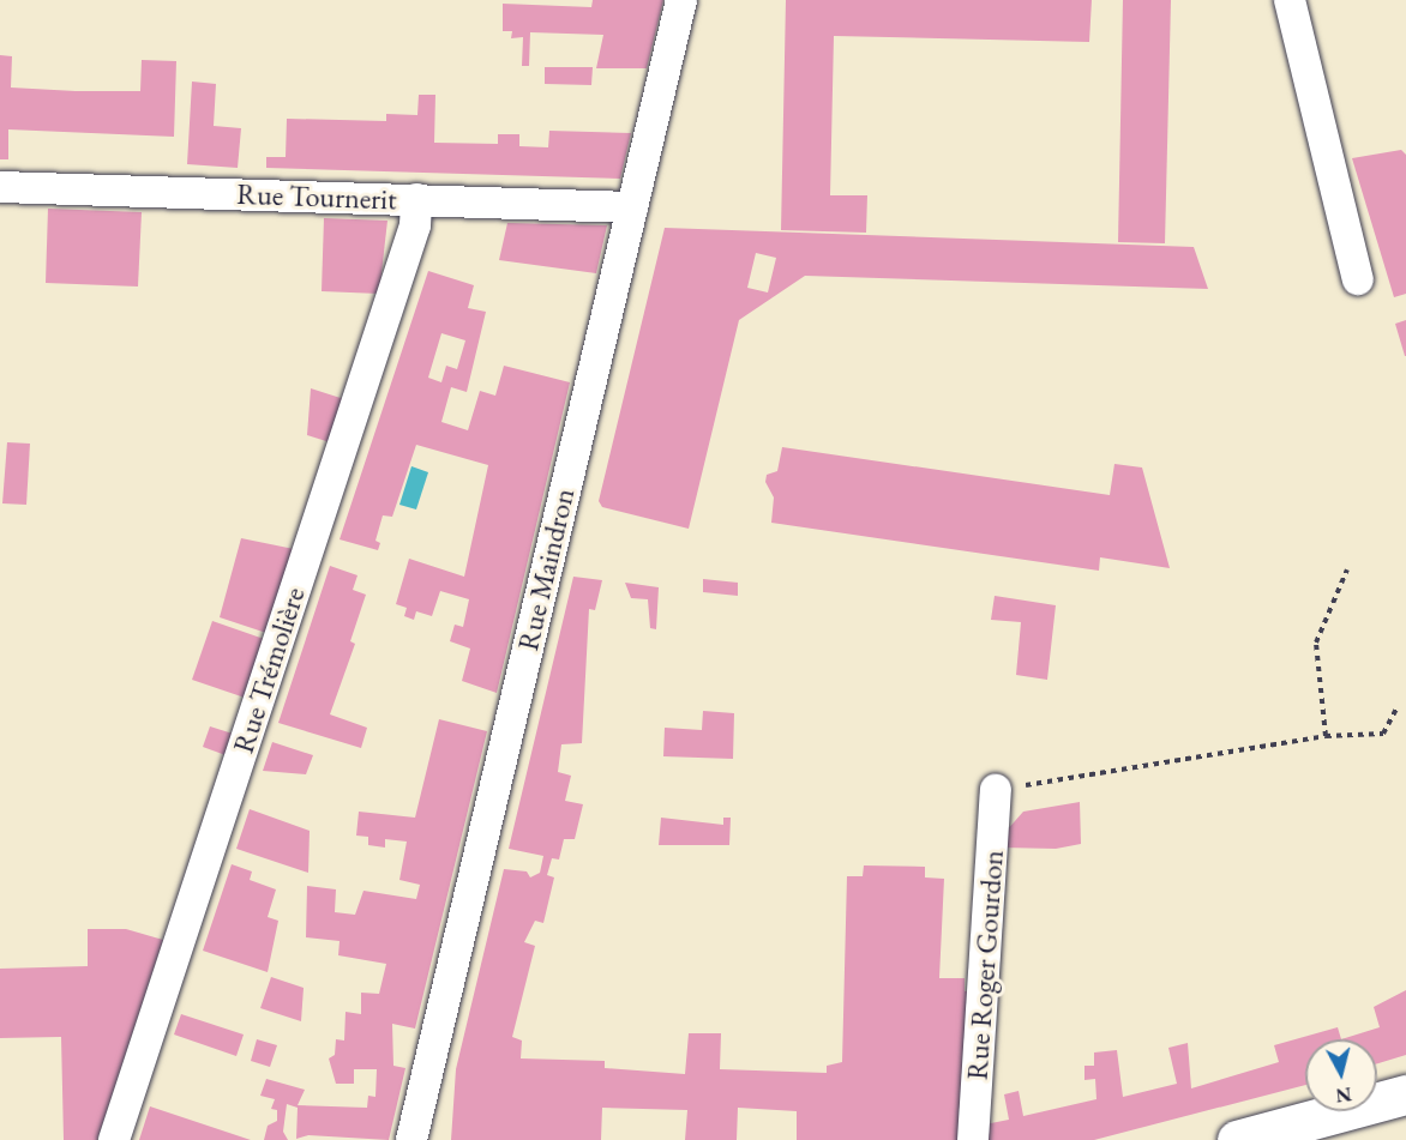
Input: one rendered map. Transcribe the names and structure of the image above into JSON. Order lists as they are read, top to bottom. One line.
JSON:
{"streets":{"street":["Rue Tournerit","Rue Maindron","Rue Trémolière","Rue Roger Gourdon"]},"crossings":[["Rue Tournerit","Rue Maindron"],["Rue Tournerit","Rue Trémolière"]],"north":"bottom"}
